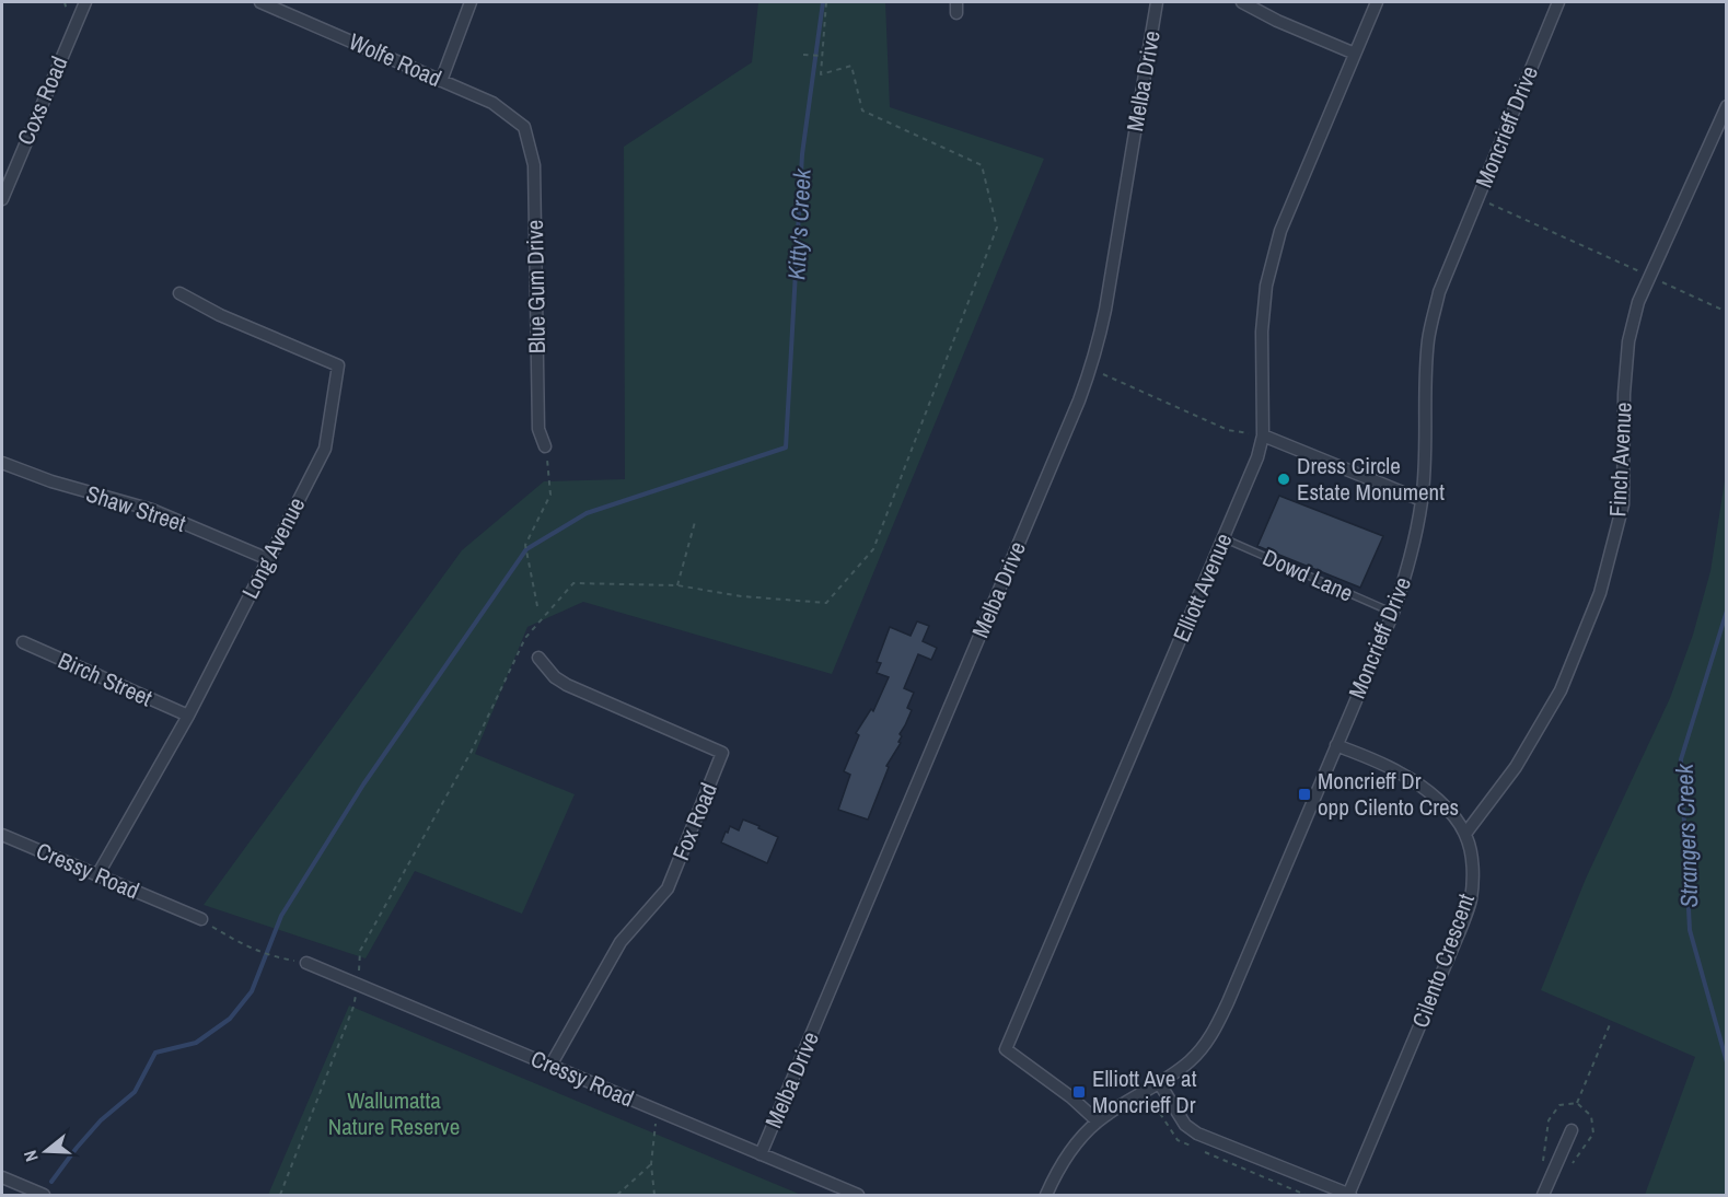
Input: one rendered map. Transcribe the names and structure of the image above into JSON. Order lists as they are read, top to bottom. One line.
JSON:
{"streets":{"street":["Wolfe Road","Melba Drive","Coxs Road","Moncrieff Drive","Blue Gum Drive","Finch Avenue","Shaw Street","Long Avenue","Elliott Avenue","Birch Street","Fox Road","Cressy Road","Cilento Crescent"],"lane":["Dowd Lane"]},"crossings":[["Wolfe Road","Blue Gum Drive"],["Melba Drive","Cressy Road"],["Moncrieff Drive","Dowd Lane"],["Moncrieff Drive","Elliott Avenue"],["Moncrieff Drive","Cilento Crescent"],["Finch Avenue","Cilento Crescent"],["Shaw Street","Long Avenue"],["Long Avenue","Birch Street"],["Long Avenue","Cressy Road"],["Dowd Lane","Elliott Avenue"],["Fox Road","Cressy Road"]],"water":["Kitty's Creek","Strangers Creek"],"parks":["Wallumatta Nature Reserve"],"places":{"other":["Dress Circle Estate Monument"],"transit":["Moncrieff Dr opp Cilento Cres","Elliott Ave at Moncrieff Dr"]},"north":"left"}
